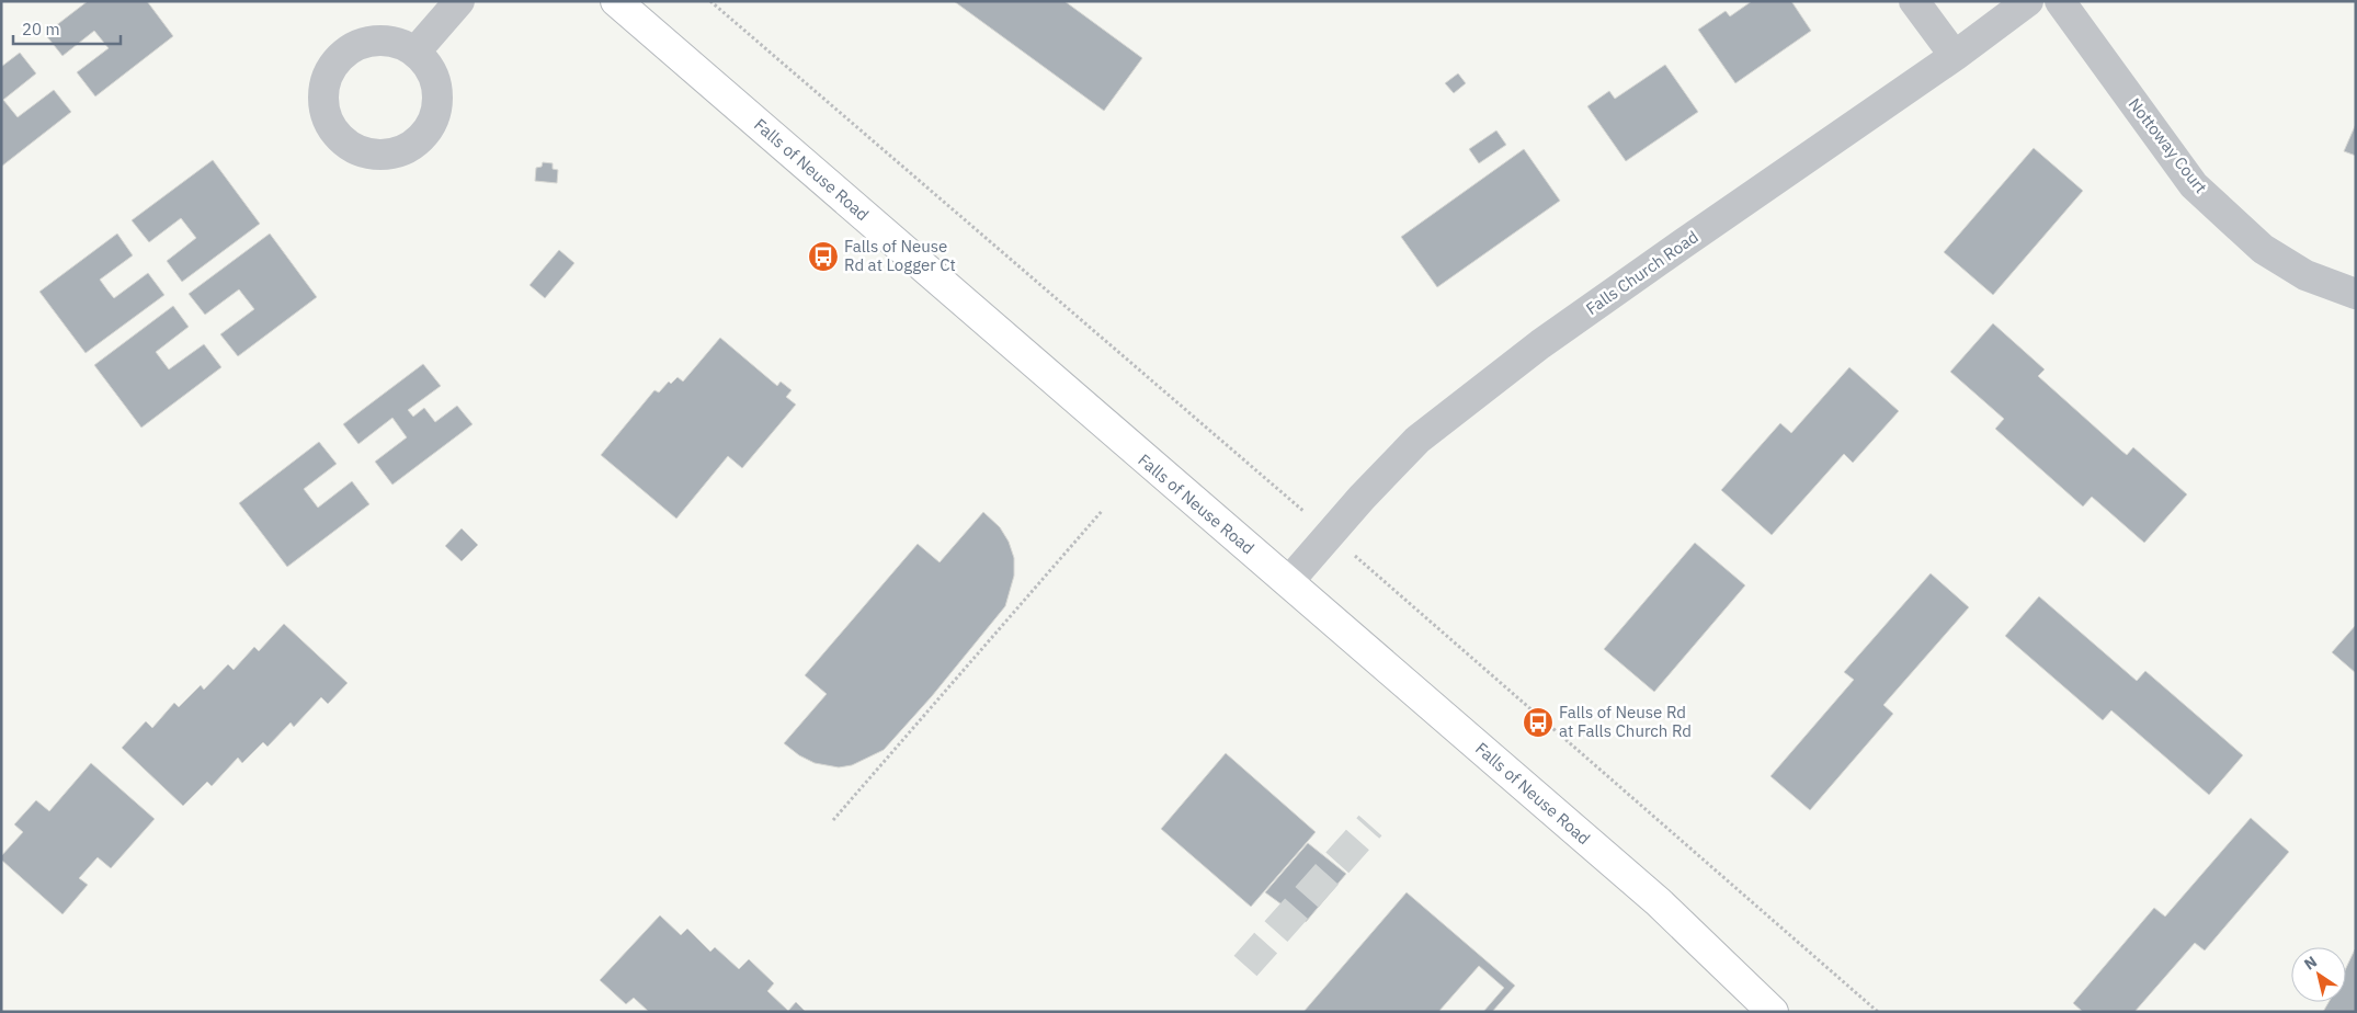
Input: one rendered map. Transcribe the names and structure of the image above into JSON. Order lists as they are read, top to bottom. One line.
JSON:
{"streets":{"main road":["Falls of Neuse Road"],"street":["Nottoway Court","Falls Church Road"]},"crossings":[["Falls of Neuse Road","Falls Church Road"]],"places":{"bus stop":["Falls of Neuse Rd at Logger Ct","Falls of Neuse Rd at Falls Church Rd"]},"scale_bar":"20 m","north":"top left"}
